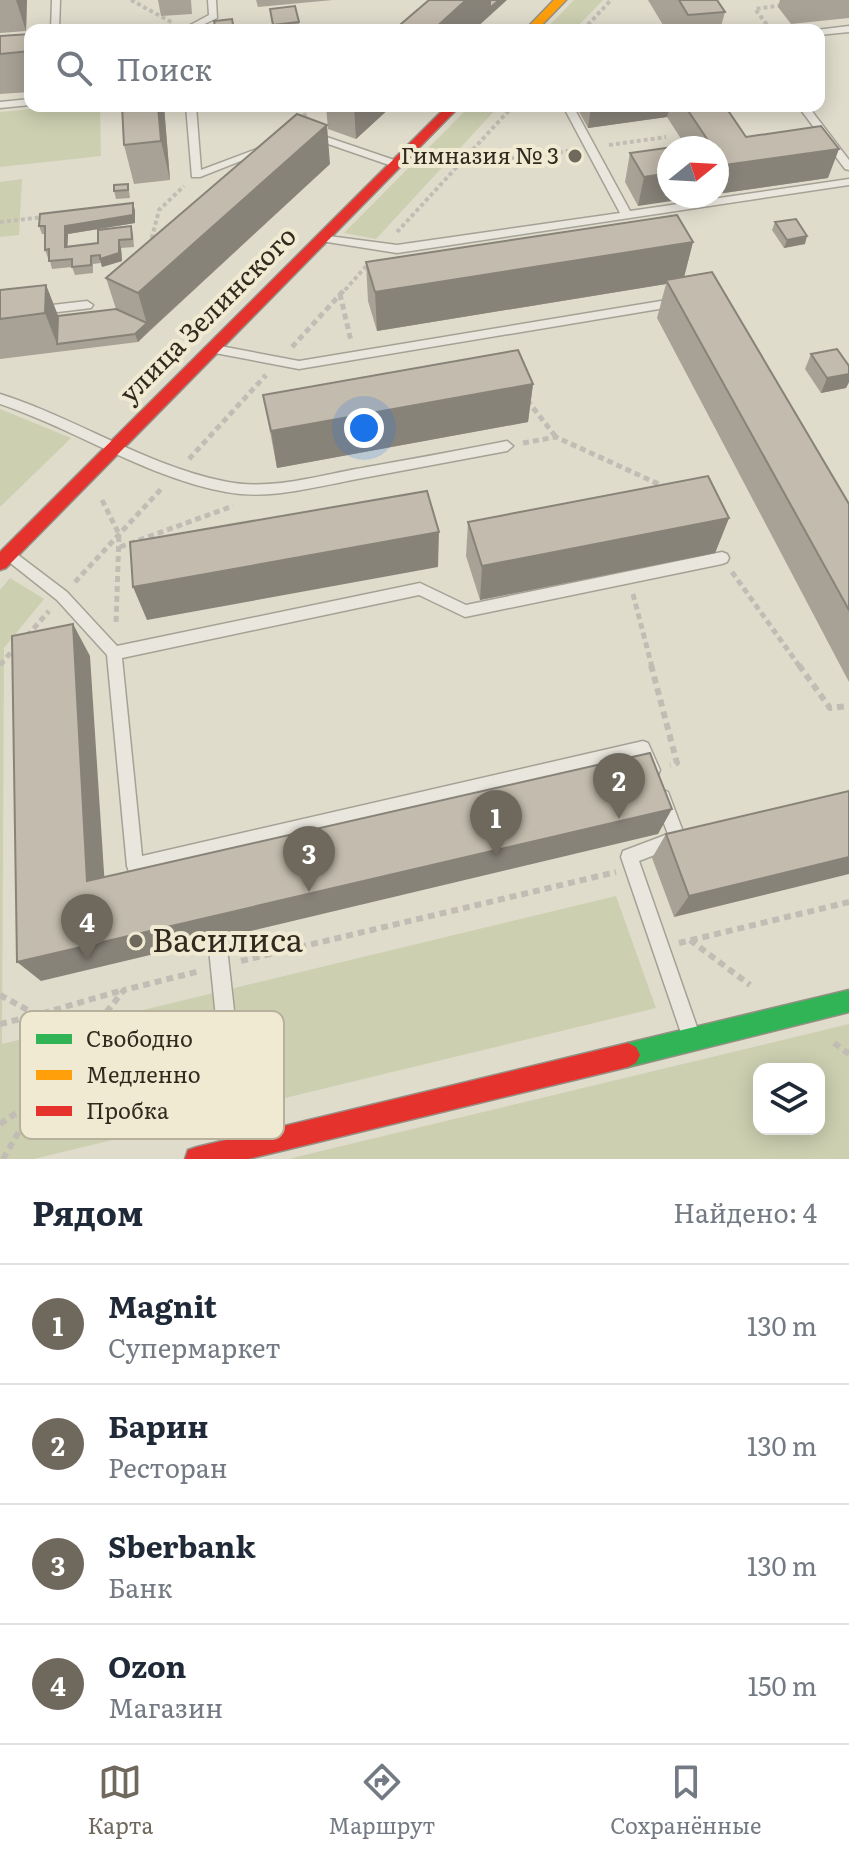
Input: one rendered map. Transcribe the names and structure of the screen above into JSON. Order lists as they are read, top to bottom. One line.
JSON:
{"streets":{"street":["улица Зелинского"]},"places":["Гимназия № 3","Василиса"],"legend":["Свободно","Медленно","Пробка"],"north":"right","page":{"search":"Поиск","pins":["2","1","3","4"],"heading":["Рядом","Найдено: 4"],"list":[{"mark":"1","name":"Magnit","note":"Супермаркет","value":"130 m"},{"mark":"2","name":"Барин","note":"Ресторан","value":"130 m"},{"mark":"3","name":"Sberbank","note":"Банк","value":"130 m"},{"mark":"4","name":"Ozon","note":"Магазин","value":"150 m"}],"nav":["Карта","Маршрут","Сохранённые"]}}
